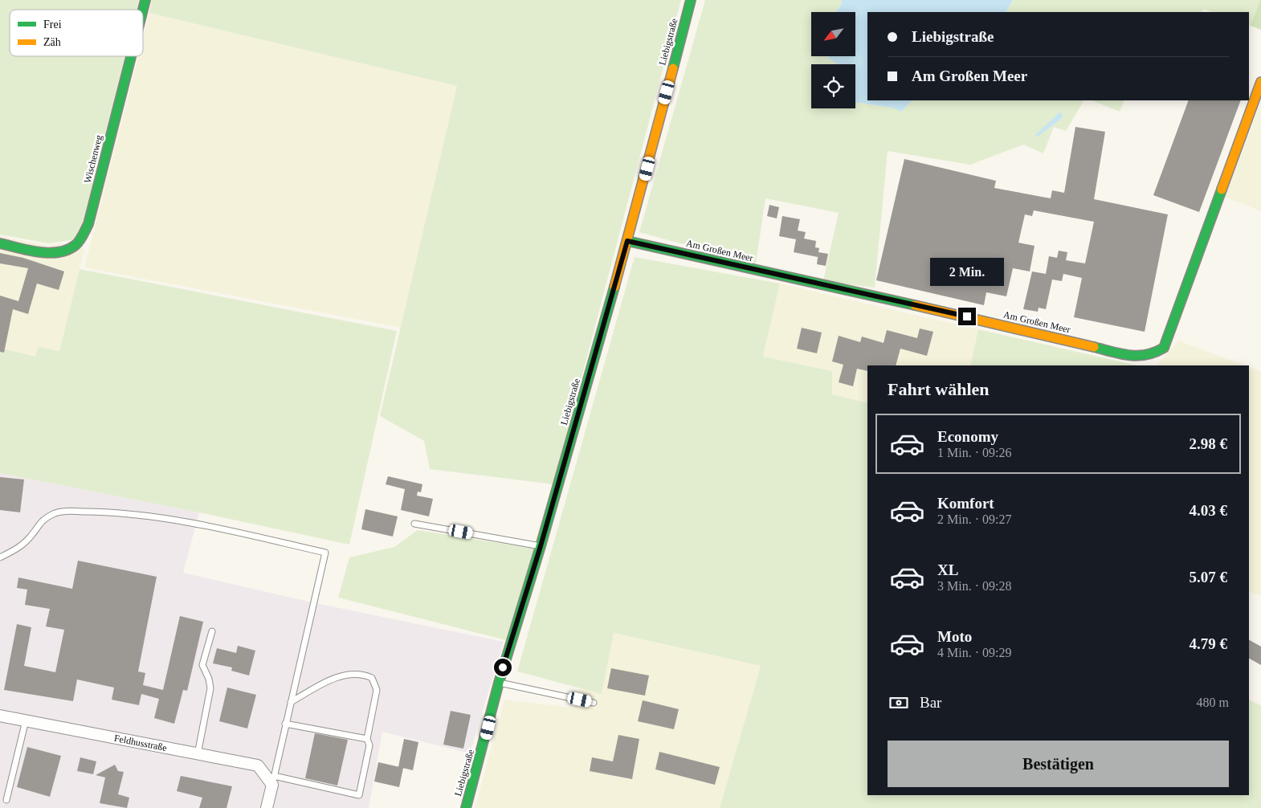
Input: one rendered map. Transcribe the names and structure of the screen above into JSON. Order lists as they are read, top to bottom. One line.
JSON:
{"streets":{"street":["Liebigstraße","Wischenweg","Am Großen Meer","Feldhusstraße"]},"crossings":[["Liebigstraße","Am Großen Meer"]],"legend":["Frei","Zäh"],"north":"bottom left","page":{"banner":["Liebigstraße","Am Großen Meer"],"bubble":"2 Min.","heading":"Fahrt wählen","list":[{"name":"Economy","note":"1 Min. · 09:26","value":"2.98 €"},{"name":"Komfort","note":"2 Min. · 09:27","value":"4.03 €"},{"name":"XL","note":"3 Min. · 09:28","value":"5.07 €"},{"name":"Moto","note":"4 Min. · 09:29","value":"4.79 €"}],"pay":["Bar","480 m"],"buttons":"Bestätigen"}}
